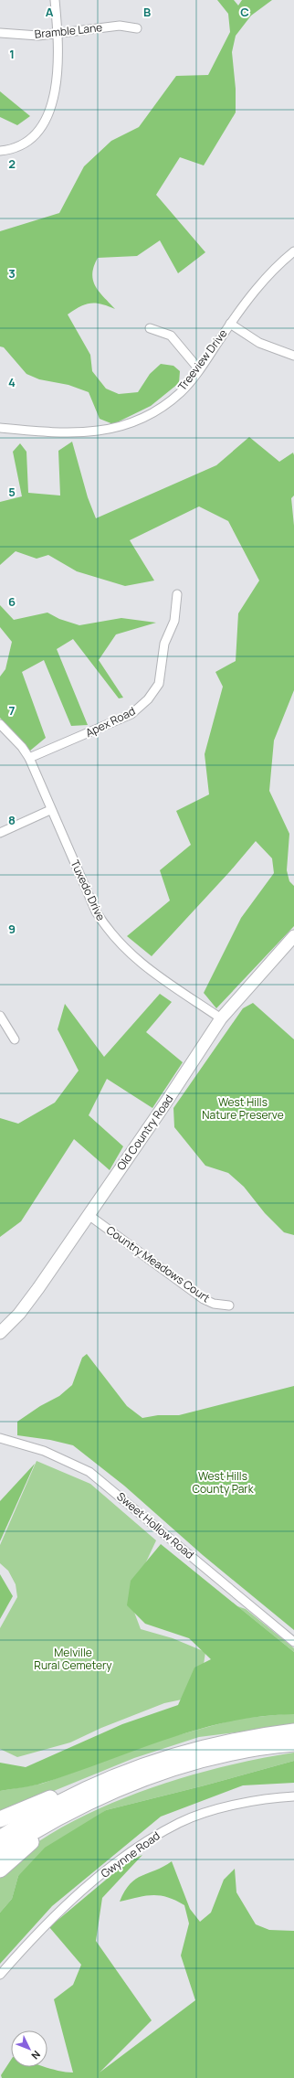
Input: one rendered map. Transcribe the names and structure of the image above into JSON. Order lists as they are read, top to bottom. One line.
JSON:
{"streets":{"main road":["Old Country Road"],"street":["Bramble Lane","Treeview Drive","Apex Road","Tuxedo Drive","Country Meadows Court","Sweet Hollow Road","Gwynne Road"]},"crossings":[["Apex Road","Tuxedo Drive"],["Tuxedo Drive","Old Country Road"],["Old Country Road","Country Meadows Court"]],"parks":["West Hills Nature Preserve","West Hills County Park","Melville Rural Cemetery"],"north":"bottom right","grid":{"columns":["A","B","C"],"rows":["1","2","3","4","5","6","7","8","9"]}}
